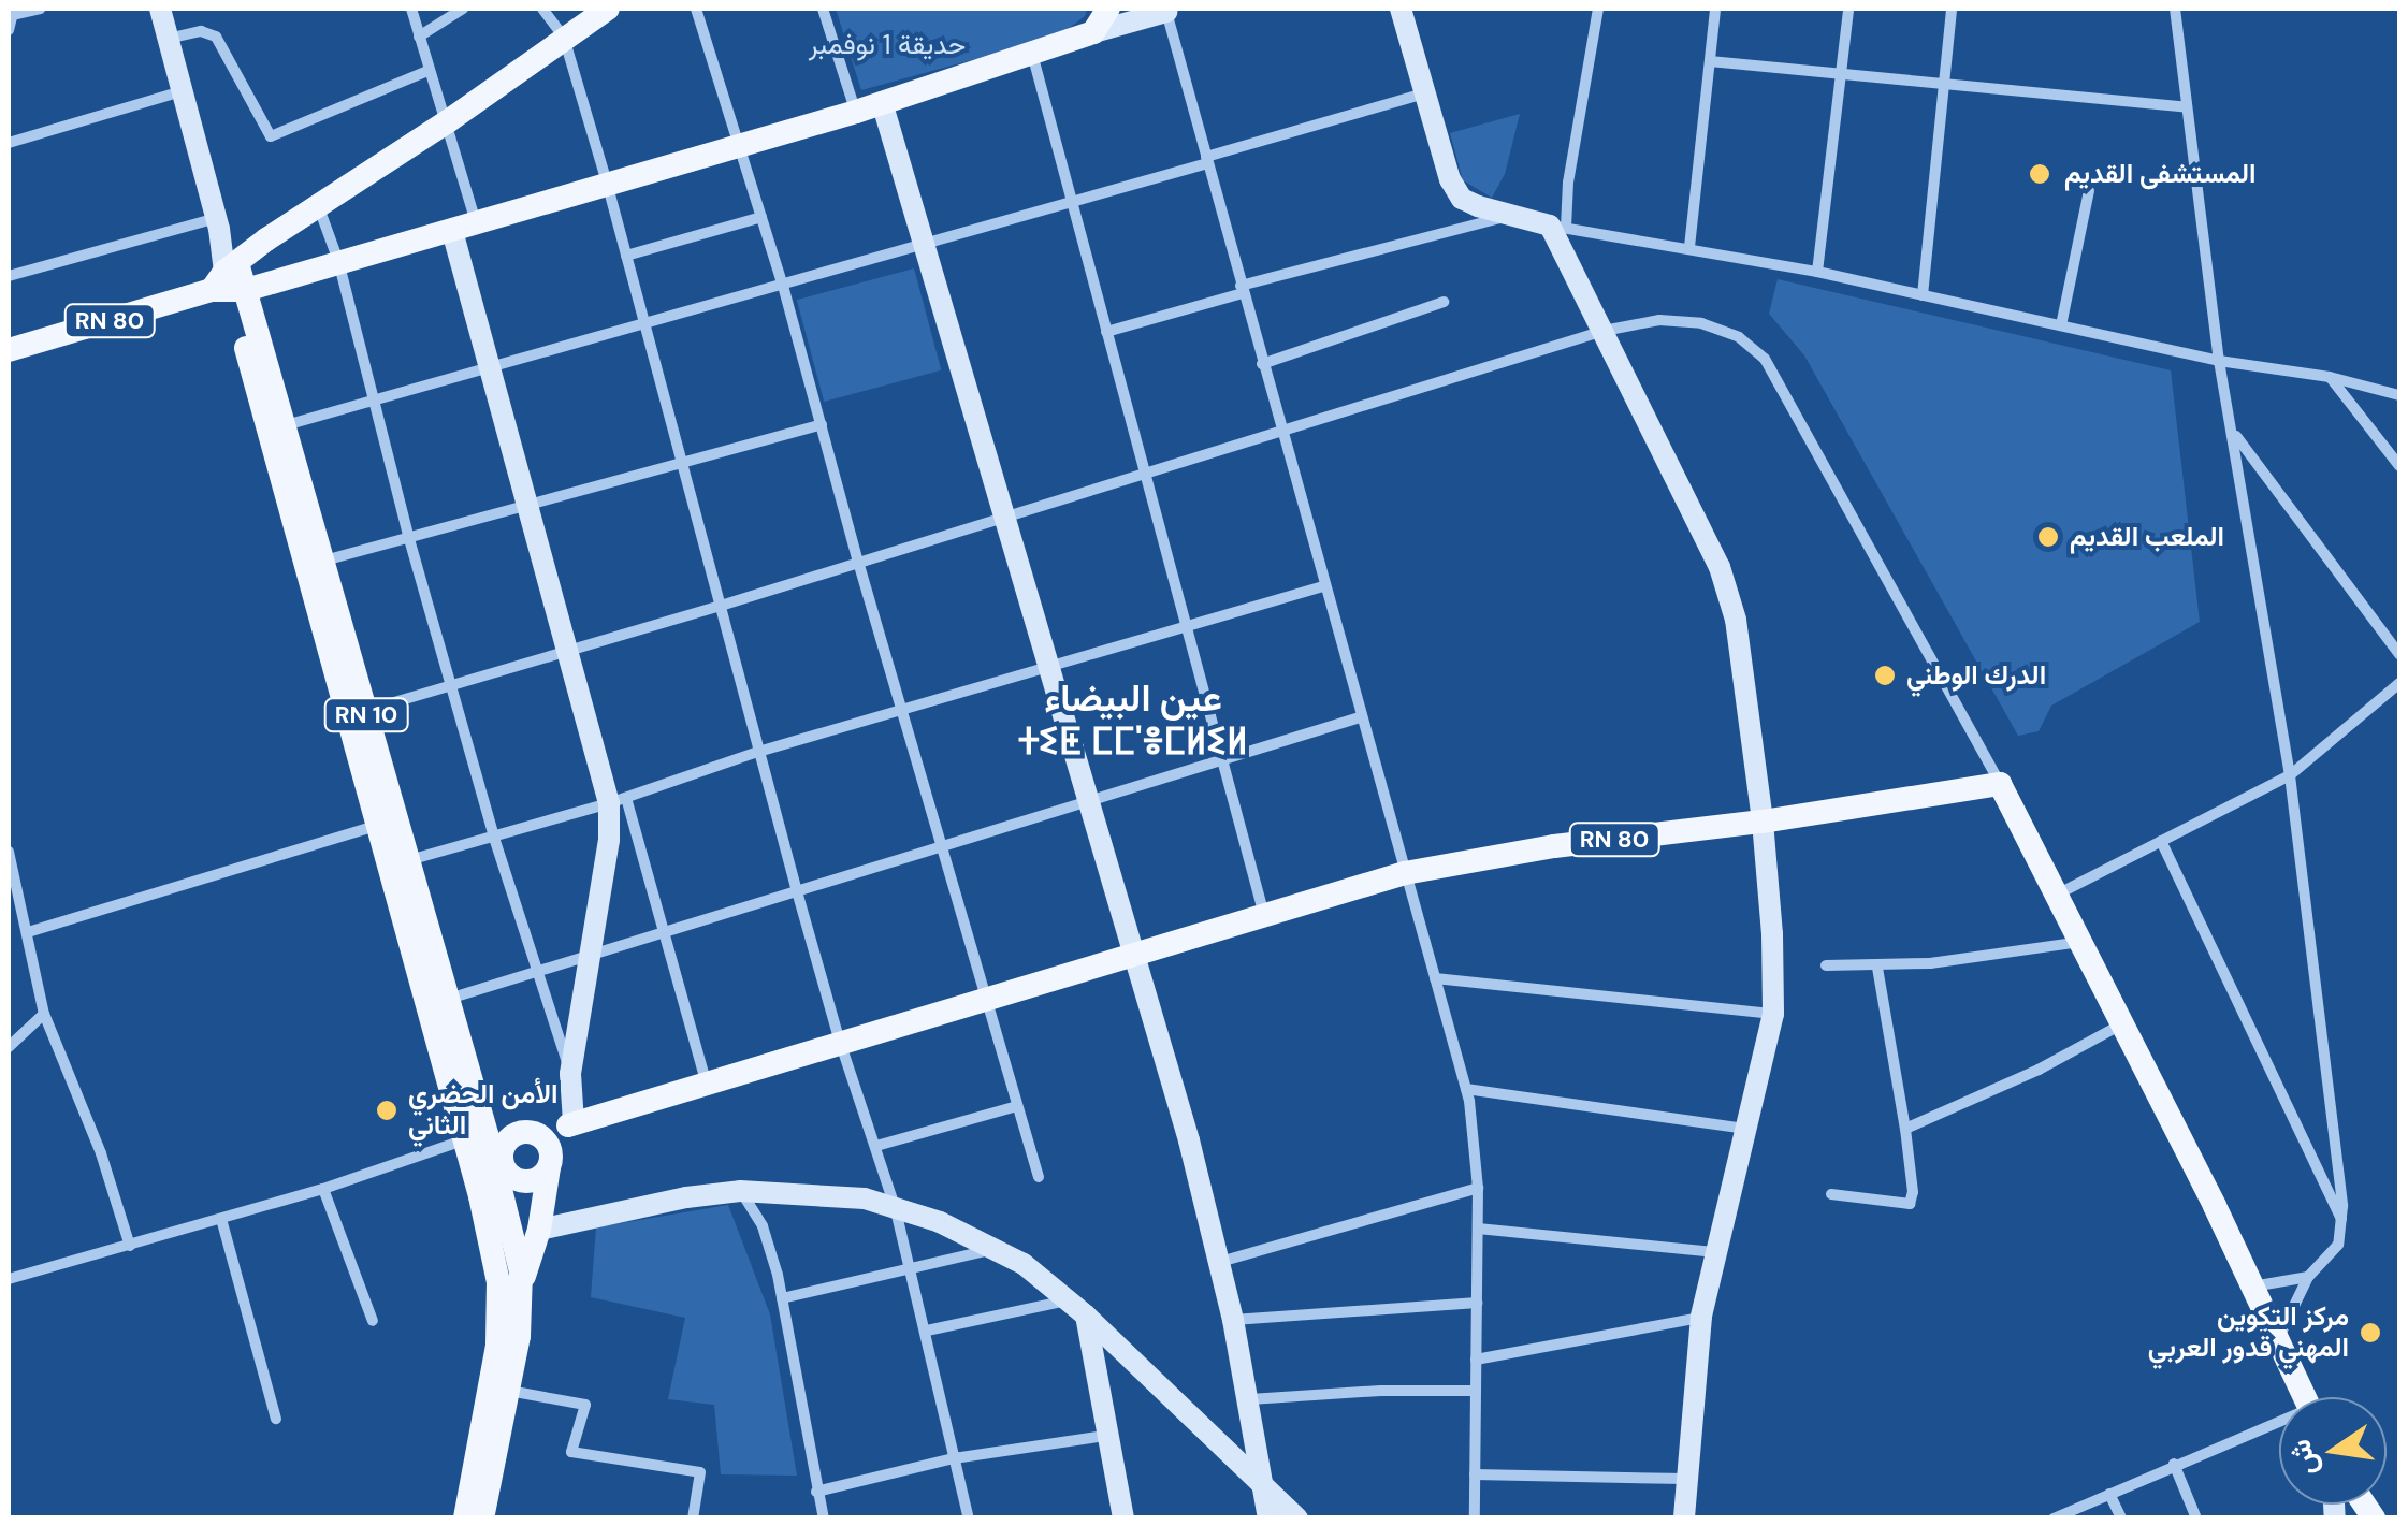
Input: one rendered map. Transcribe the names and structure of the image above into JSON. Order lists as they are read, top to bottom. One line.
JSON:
{"streets":{"main road":["RN 80","RN 10"]},"crossings":[["RN 80","RN 10"]],"districts":["عين البيضاء ⵜⵉⵟ ⵎⵎ'ⴻⵎⵍⵉⵍ"],"parks":["حديقة 1 نوفمبر"],"places":["المستشفى القديم","الملعب القديم","الدرك الوطني","الأمن الحضري الثاني","مركز التكوين المهني قدور العربي"],"north":"left"}
